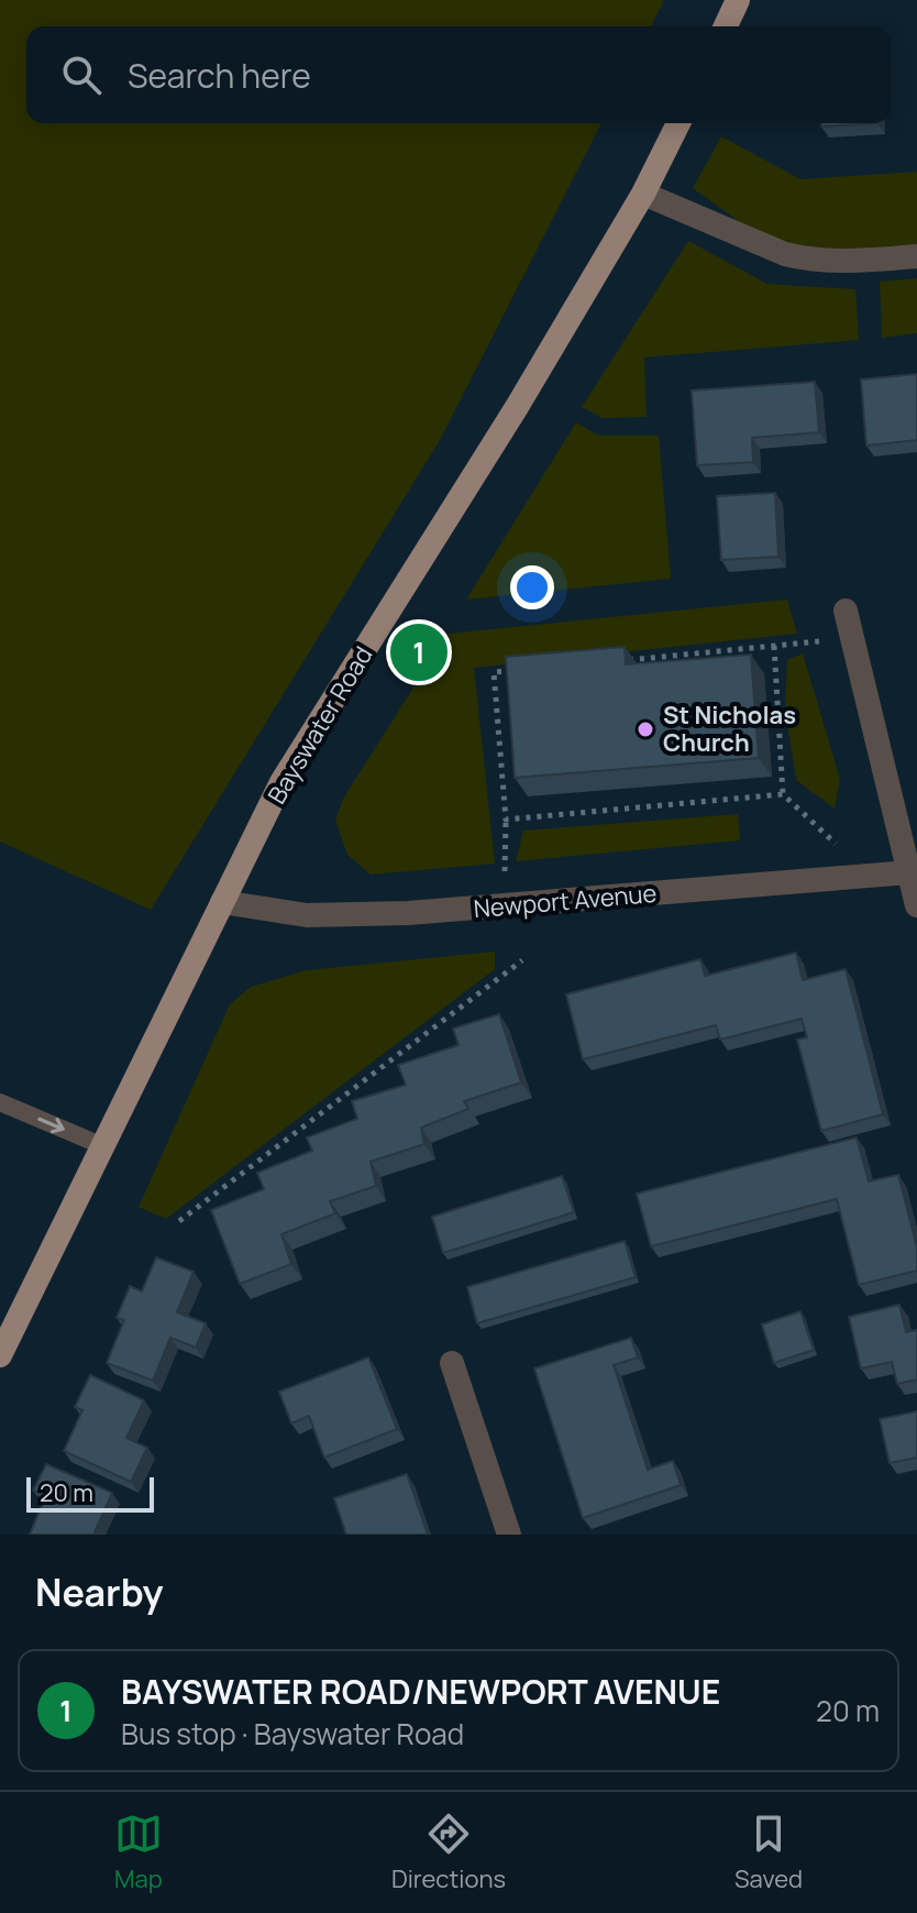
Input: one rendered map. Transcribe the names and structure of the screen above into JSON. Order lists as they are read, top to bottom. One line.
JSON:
{"streets":{"main road":["Bayswater Road"],"street":["Newport Avenue"]},"crossings":[["Bayswater Road","Newport Avenue"]],"places":["St Nicholas Church"],"scale_bar":"20 m","page":{"search":"Search here","pins":"1","scale":"20 m","heading":"Nearby","list":[{"mark":"1","name":"BAYSWATER ROAD/NEWPORT AVENUE","note":"Bus stop · Bayswater Road","value":"20 m"}],"nav":["Map","Directions","Saved"]}}
